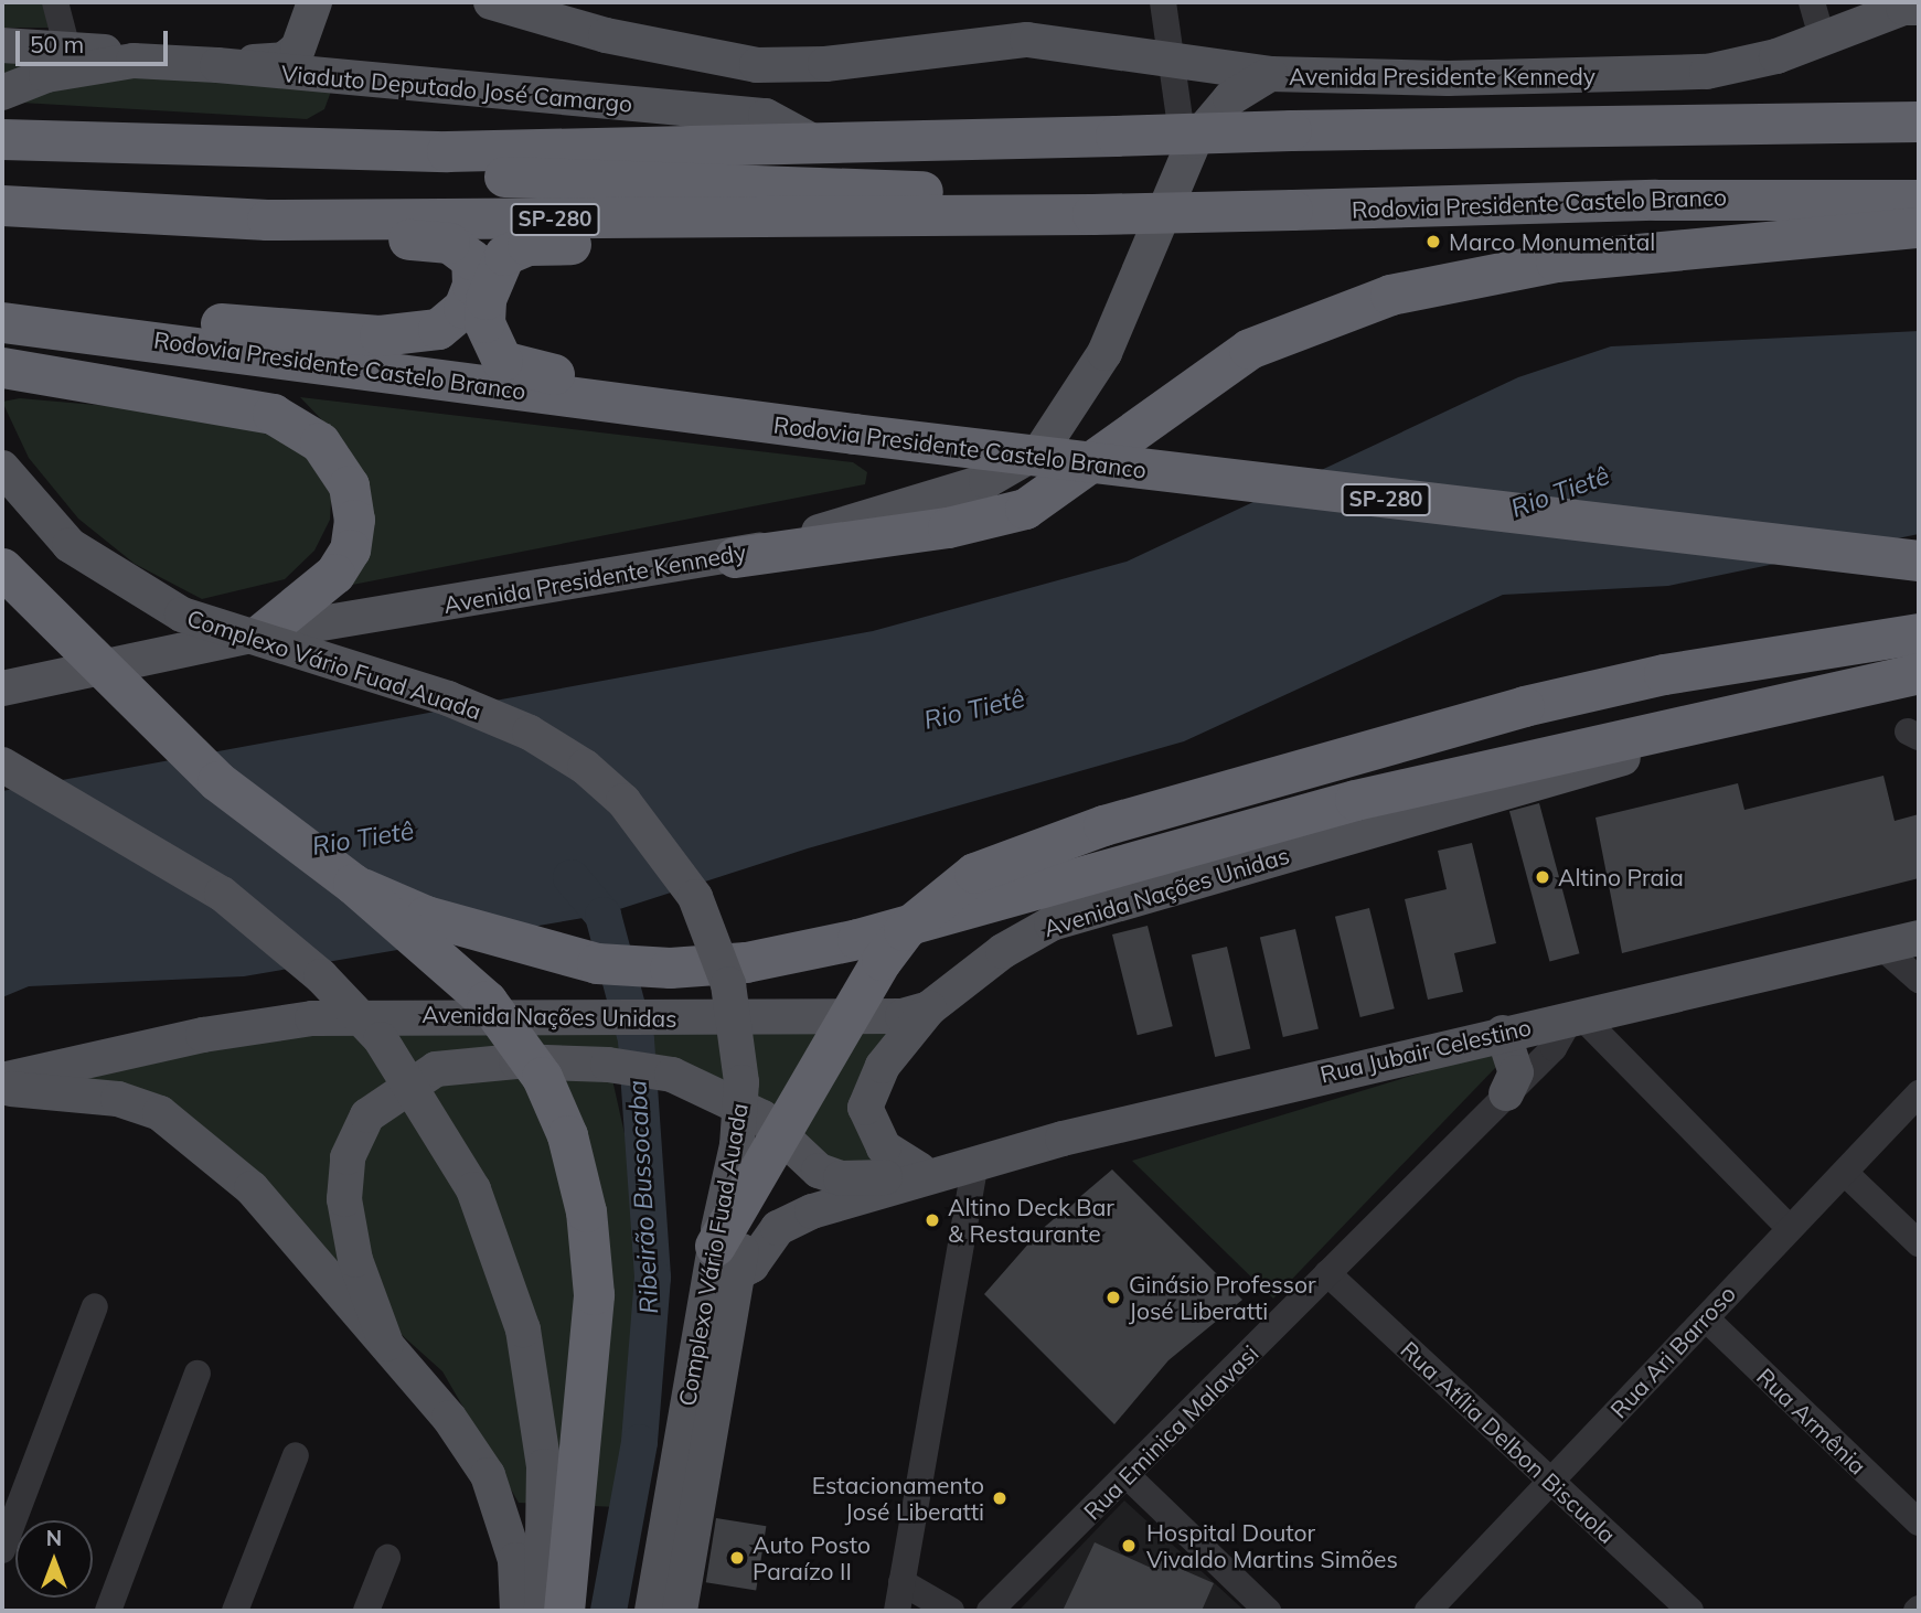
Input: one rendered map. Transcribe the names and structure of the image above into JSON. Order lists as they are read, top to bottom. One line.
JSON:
{"streets":{"highway":["Rodovia Presidente Castelo Branco","SP-280","Avenida Nações Unidas"],"main road":["Avenida Presidente Kennedy","Viaduto Deputado José Camargo","Complexo Vário Fuad Auada","Rua Jubair Celestino"],"street":["Rua Ari Barroso","Rua Armênia","Rua Eminica Malavasi","Rua Atília Delbon Biscuola"]},"crossings":[["Complexo Vário Fuad Auada","Rua Jubair Celestino"],["Rua Jubair Celestino","Rua Eminica Malavasi"],["Rua Ari Barroso","Rua Armênia"],["Rua Ari Barroso","Rua Atília Delbon Biscuola"],["Rua Eminica Malavasi","Rua Atília Delbon Biscuola"]],"water":["Rio Tietê","Ribeirão Bussocaba"],"places":["Marco Monumental","Altino Praia","Altino Deck Bar & Restaurante","Ginásio Professor José Liberatti","Estacionamento José Liberatti","Hospital Doutor Vivaldo Martins Simões","Auto Posto Paraízo II"],"scale_bar":"50 m","north":"top"}
